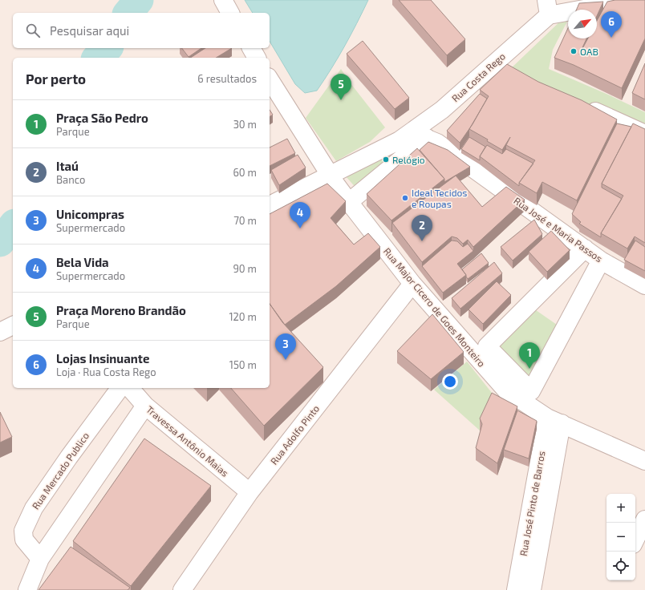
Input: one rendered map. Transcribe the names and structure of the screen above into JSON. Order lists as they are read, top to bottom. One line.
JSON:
{"streets":{"street":["Rua Costa Rego","Rua José e Maria Passos","Rua Major Cicero de Goes Monteiro","Rua Adolfo Pinto","Travessa Antônio Maias","Rua Mercado Publico","Rua José Pinto de Barros"]},"crossings":[["Rua Costa Rego","Rua José e Maria Passos"],["Rua Costa Rego","Rua Major Cicero de Goes Monteiro"],["Rua Major Cicero de Goes Monteiro","Rua Adolfo Pinto"],["Rua Major Cicero de Goes Monteiro","Rua José Pinto de Barros"],["Rua Adolfo Pinto","Travessa Antônio Maias"]],"places":["OAB","Relógio","Ideal Tecidos e Roupas"],"north":"top right","page":{"pins":["6","5","4","2","3","1"],"search":"Pesquisar aqui","heading":["Por perto","6 resultados"],"list":[{"mark":"1","name":"Praça São Pedro","note":"Parque","value":"30 m"},{"mark":"2","name":"Itaú","note":"Banco","value":"60 m"},{"mark":"3","name":"Unicompras","note":"Supermercado","value":"70 m"},{"mark":"4","name":"Bela Vida","note":"Supermercado","value":"90 m"},{"mark":"5","name":"Praça Moreno Brandão","note":"Parque","value":"120 m"},{"mark":"6","name":"Lojas Insinuante","note":"Loja · Rua Costa Rego","value":"150 m"}],"map_buttons":["+","−"]}}
